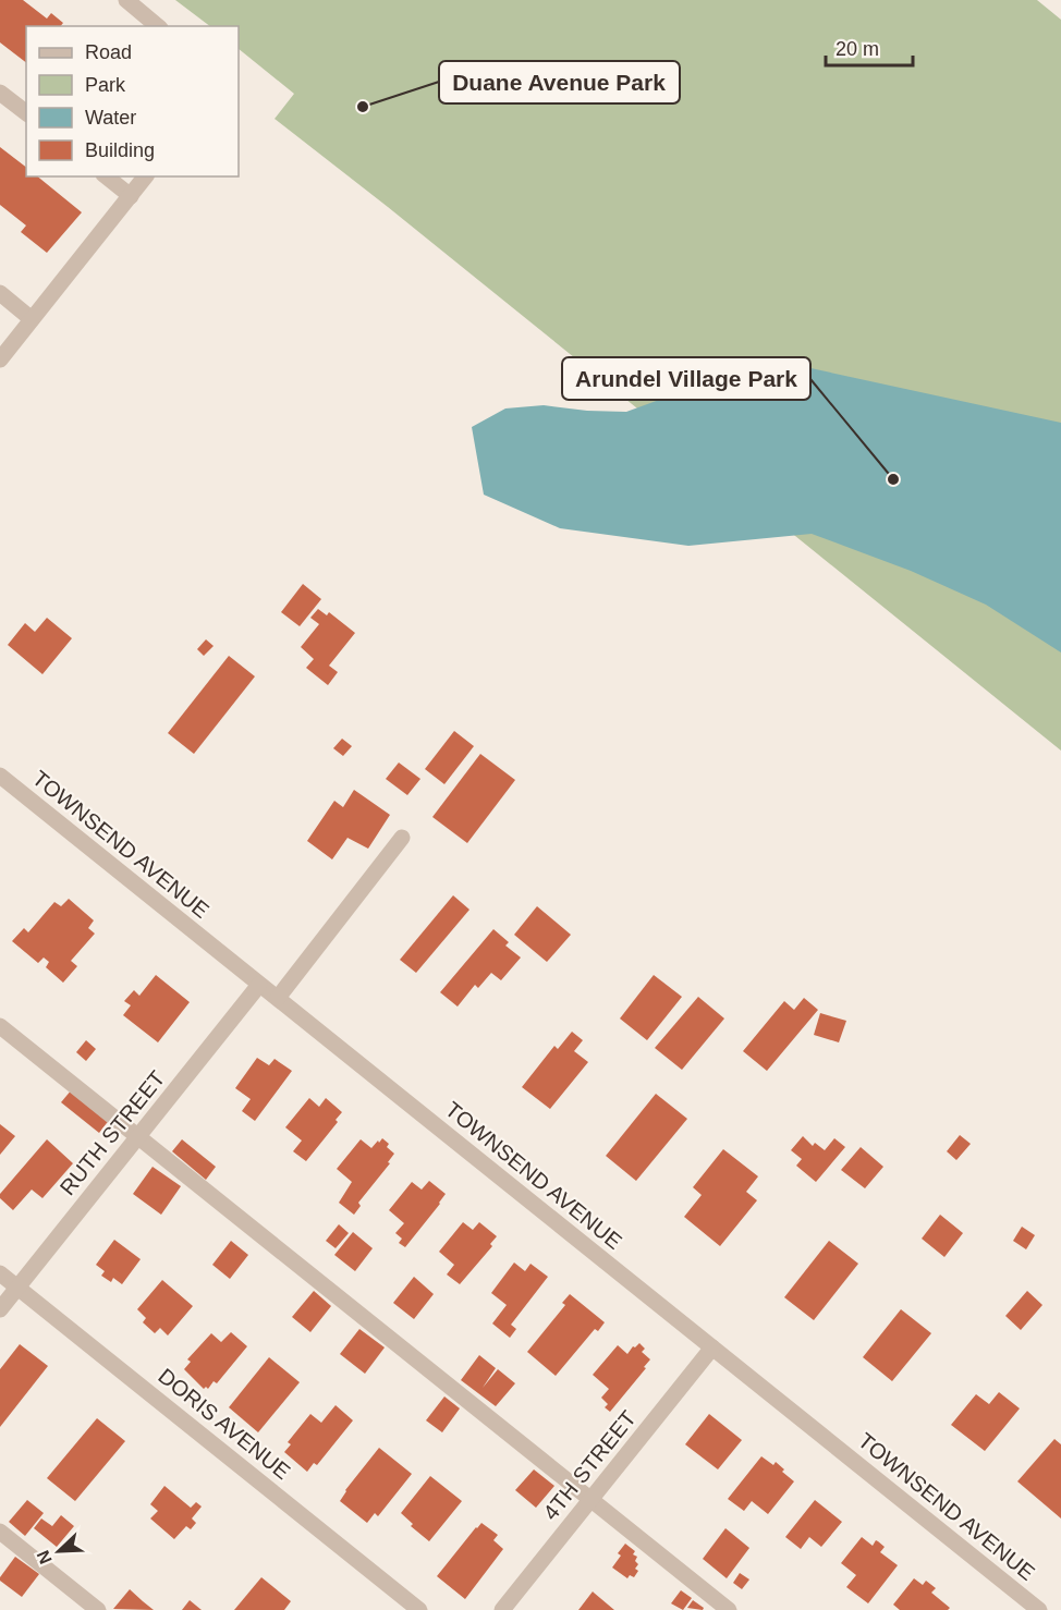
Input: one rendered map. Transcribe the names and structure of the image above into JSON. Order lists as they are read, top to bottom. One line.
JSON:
{"streets":{"street":["TOWNSEND AVENUE","RUTH STREET","DORIS AVENUE","4TH STREET"]},"crossings":[["TOWNSEND AVENUE","RUTH STREET"],["TOWNSEND AVENUE","4TH STREET"],["RUTH STREET","DORIS AVENUE"]],"places":["Duane Avenue Park","Arundel Village Park"],"legend":["Road","Park","Water","Building"],"scale_bar":"20 m","north":"bottom left"}
